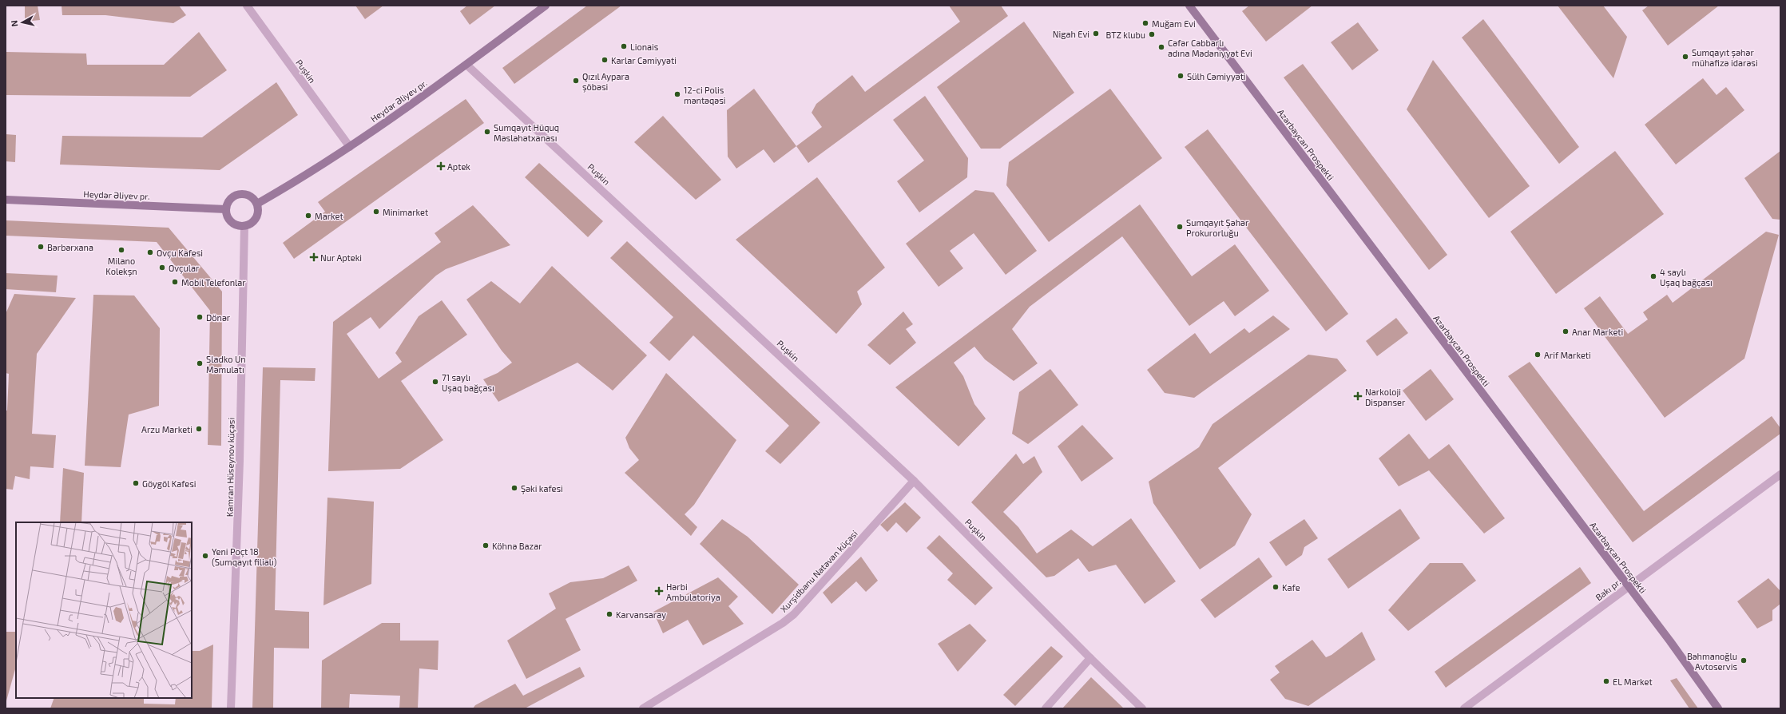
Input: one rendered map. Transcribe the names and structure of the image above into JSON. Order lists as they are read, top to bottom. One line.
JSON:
{"streets":{"street":["Puşkin","Heydər Əliyev pr.","Azərbaycan Prospekti","Kamran Hüseynov küçəsi","Xurşidbanu Natəvan küçəsi","Bakı pr."]},"crossings":[["Puşkin","Heydər Əliyev pr."],["Puşkin","Xurşidbanu Natəvan küçəsi"],["Heydər Əliyev pr.","Kamran Hüseynov küçəsi"],["Azərbaycan Prospekti","Bakı pr."]],"places":{"other":["Muğam Evi","Nigah Evi","BTZ klubu","Lionais","Cəfər Cabbarlı adına Mədəniyyət Evi","Sumqayıt şəhər mühafizə idarəsi","Karlar Cəmiyyəti","Sülh Cəmiyyəti","Qızıl Aypara şöbəsi","12-ci Polis məntəqəsi","Sumqayıt Hüquq Məsləhətxanası","Minimarket","Market","Sumqayıt Şəhər Prokurorluğu","Bərbərxana","Milano Kolekşn","Ovçu Kafesi","Ovçular","4 saylı Uşaq bağçası","Mobil Telefonlar","Dönər","Anar Marketi","Arif Marketi","Sladko Un Məmulatı","71 saylı Uşaq bağçası","Arzu Marketi","Göygöl Kafesi","Şəki kafesi","Köhnə Bazar","Yeni Poçt 18 (Sumqayıt filialı)","Kafe","Karvansaray","Bəhmanoğlu Avtoservis","EL Market"],"health":["Aptek","Nur Apteki","Narkoloji Dispanser","Hərbi Ambulatoriya"]},"north":"left"}
